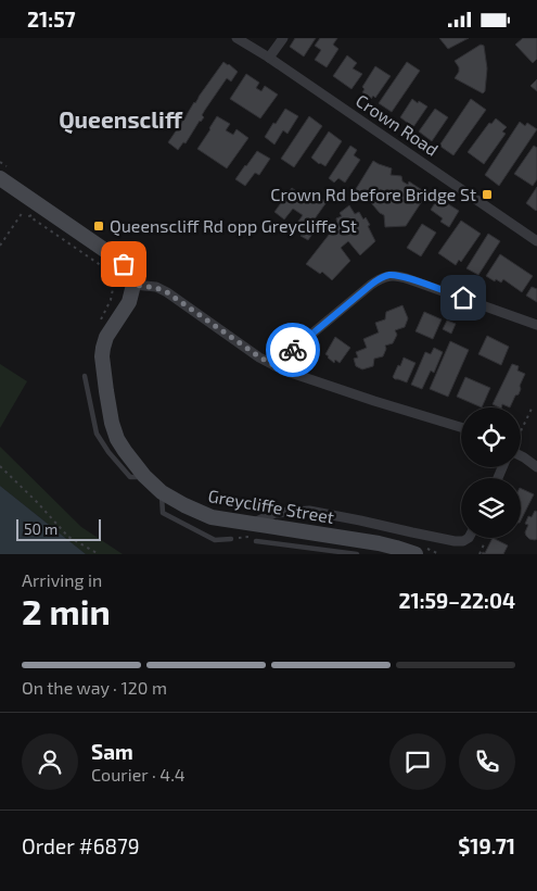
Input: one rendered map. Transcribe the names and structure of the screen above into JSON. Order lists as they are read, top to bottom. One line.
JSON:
{"streets":{"main road":["Greycliffe Street"],"street":["Crown Road"]},"districts":["Queenscliff"],"places":{"transit":["Crown Rd before Bridge St","Queenscliff Rd opp Greycliffe St"]},"scale_bar":"50 m","page":{"status":"21:57","scale":"50 m","heading":["2 min","Arriving in","21:59–22:04"],"panel":["Sam","Courier · 4.4","Order #6879","$19.71"],"bar":"On the way · 120 m"}}
